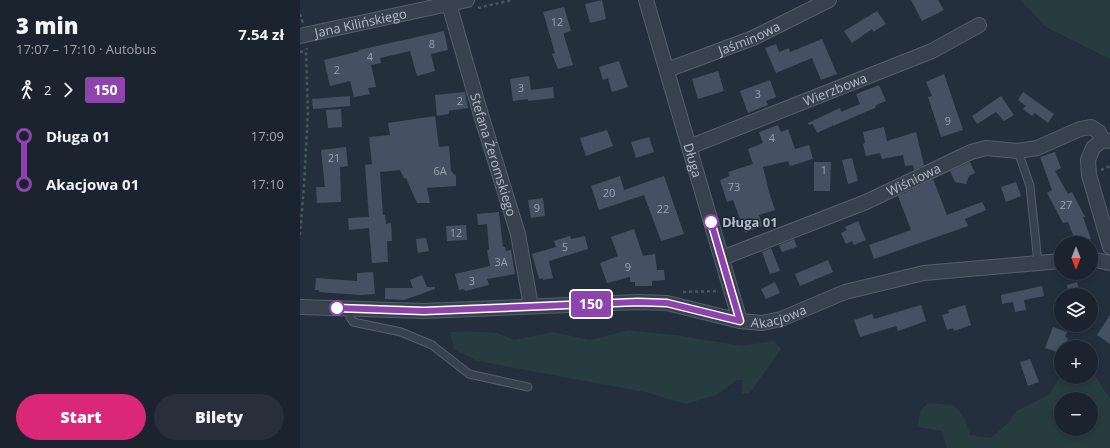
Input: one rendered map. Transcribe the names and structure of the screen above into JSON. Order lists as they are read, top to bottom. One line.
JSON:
{"streets":{"street":["Jana Kilińskiego","Jaśminowa","Wierzbowa","Stefana Żeromskiego","Długa","Wiśniowa","Akacjowa"]},"crossings":[["Jana Kilińskiego","Stefana Żeromskiego"],["Jaśminowa","Długa"],["Wierzbowa","Długa"],["Stefana Żeromskiego","Akacjowa"],["Długa","Wiśniowa"],["Długa","Akacjowa"]],"places":["Długa 01"],"lines":["bus line 150"],"house_numbers":["12","8","4","2","3","3","2","9","4","21","1","6A","73","20","27","9","22","12","5","3A","9","3"],"north":"bottom","page":{"heading":["3 min","17:07 – 17:10 · Autobus","7.54 zł"],"on_map":"150","legs":["2","150"],"list":[{"name":"Długa 01","value":"17:09"},{"name":"Akacjowa 01","value":"17:10"}],"map_buttons":["+","−"],"buttons":["Start","Bilety"]}}
